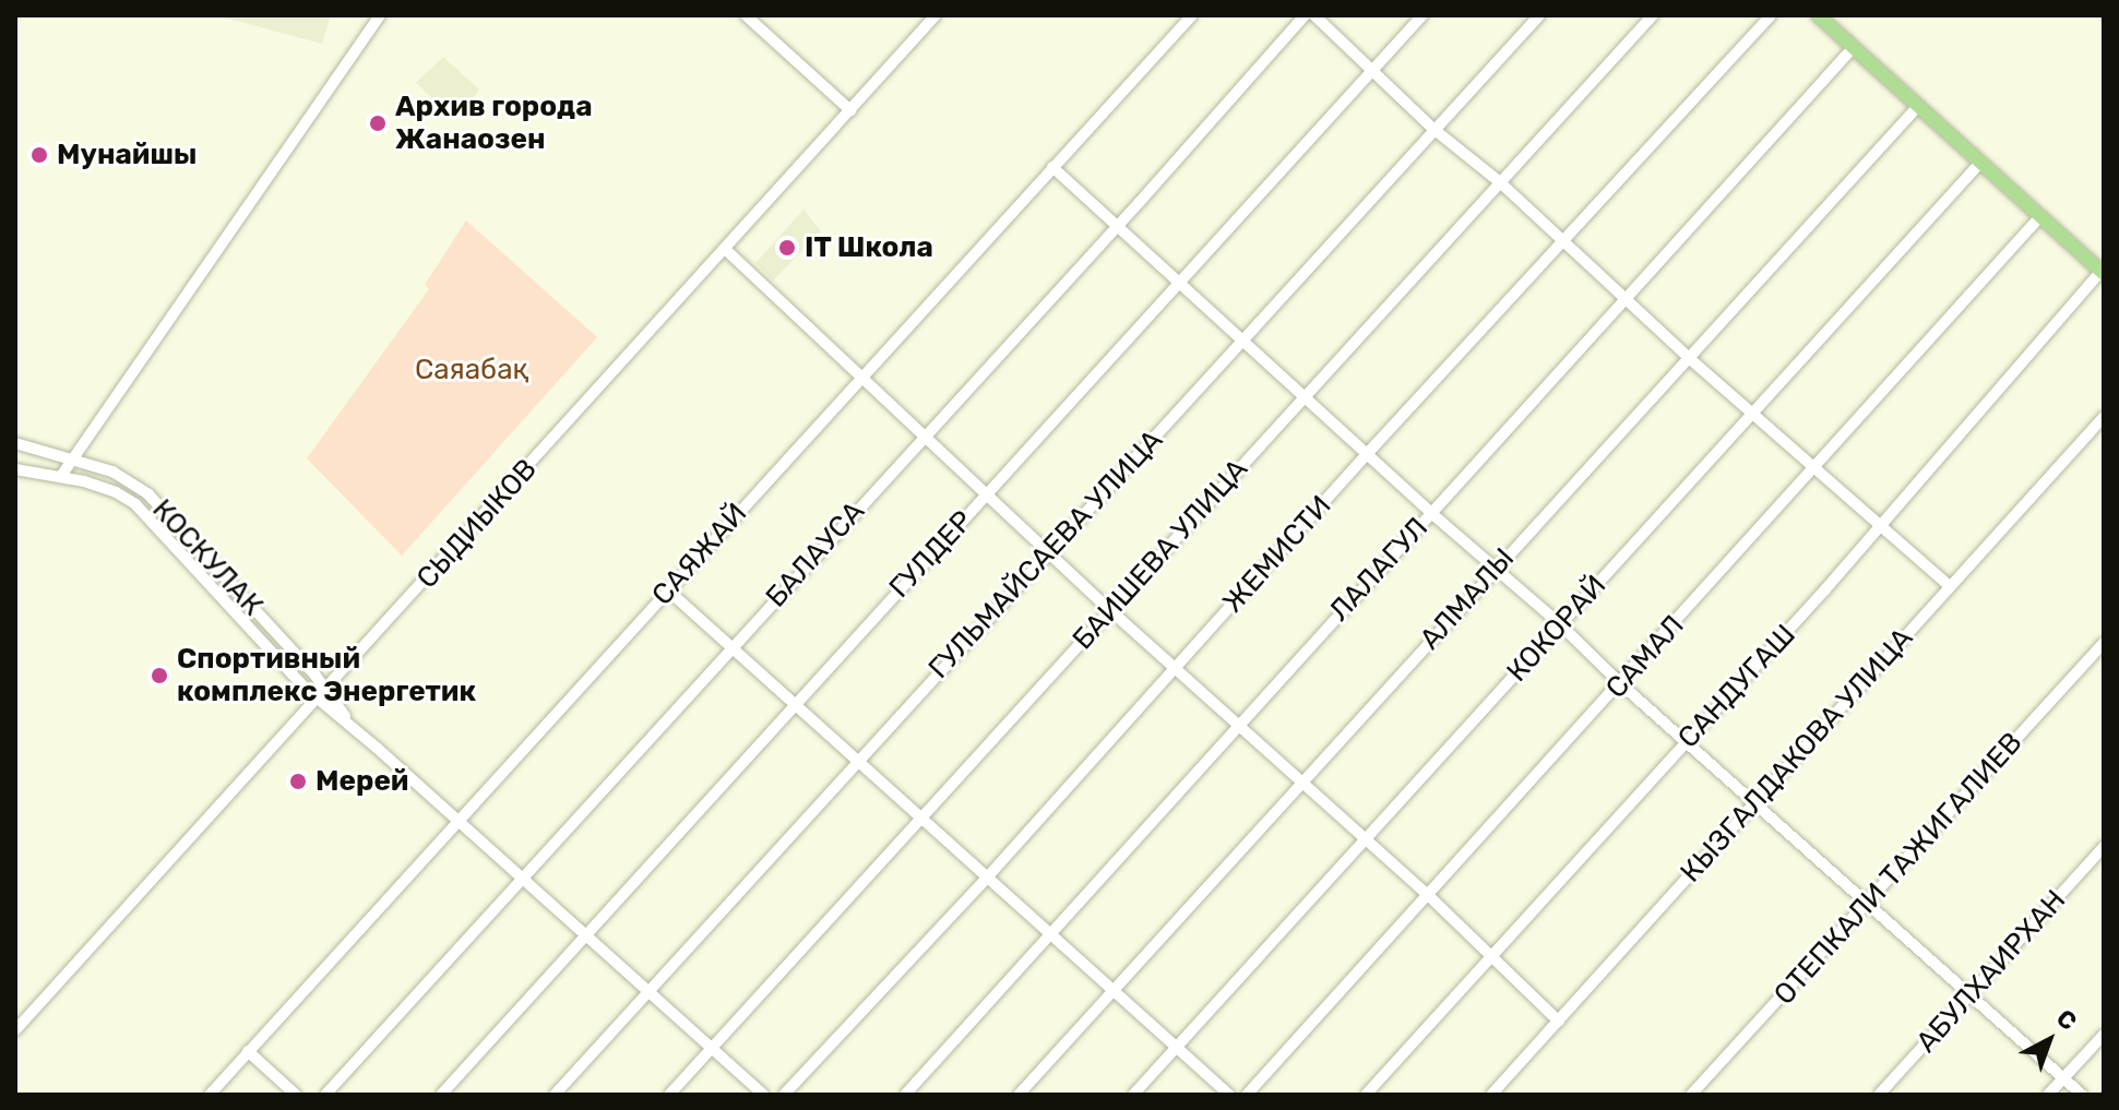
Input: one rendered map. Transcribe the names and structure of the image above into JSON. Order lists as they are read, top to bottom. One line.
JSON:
{"streets":{"street":["СЫДИЫКОВ","САЯЖАЙ","БАЛАУСА","ГУЛДЕР","ГУЛЬМАЙСАЕВА УЛИЦА","БАИШЕВА УЛИЦА","ЖЕМИСТИ","КОСКУЛАК","ЛАЛАГУЛ","АЛМАЛЫ","КОКОРАЙ","САМАЛ","САНДУГАШ","КЫЗГАЛДАКОВА УЛИЦА","ОТЕПКАЛИ ТАЖИГАЛИЕВ","АБУЛХАИРХАН"]},"crossings":[["СЫДИЫКОВ","КОСКУЛАК"]],"parks":["Саяабақ"],"places":["Архив города Жанаозен","Мунайшы","IT Школа","Спортивный комплекс Энергетик","Мерей"],"north":"top right"}
